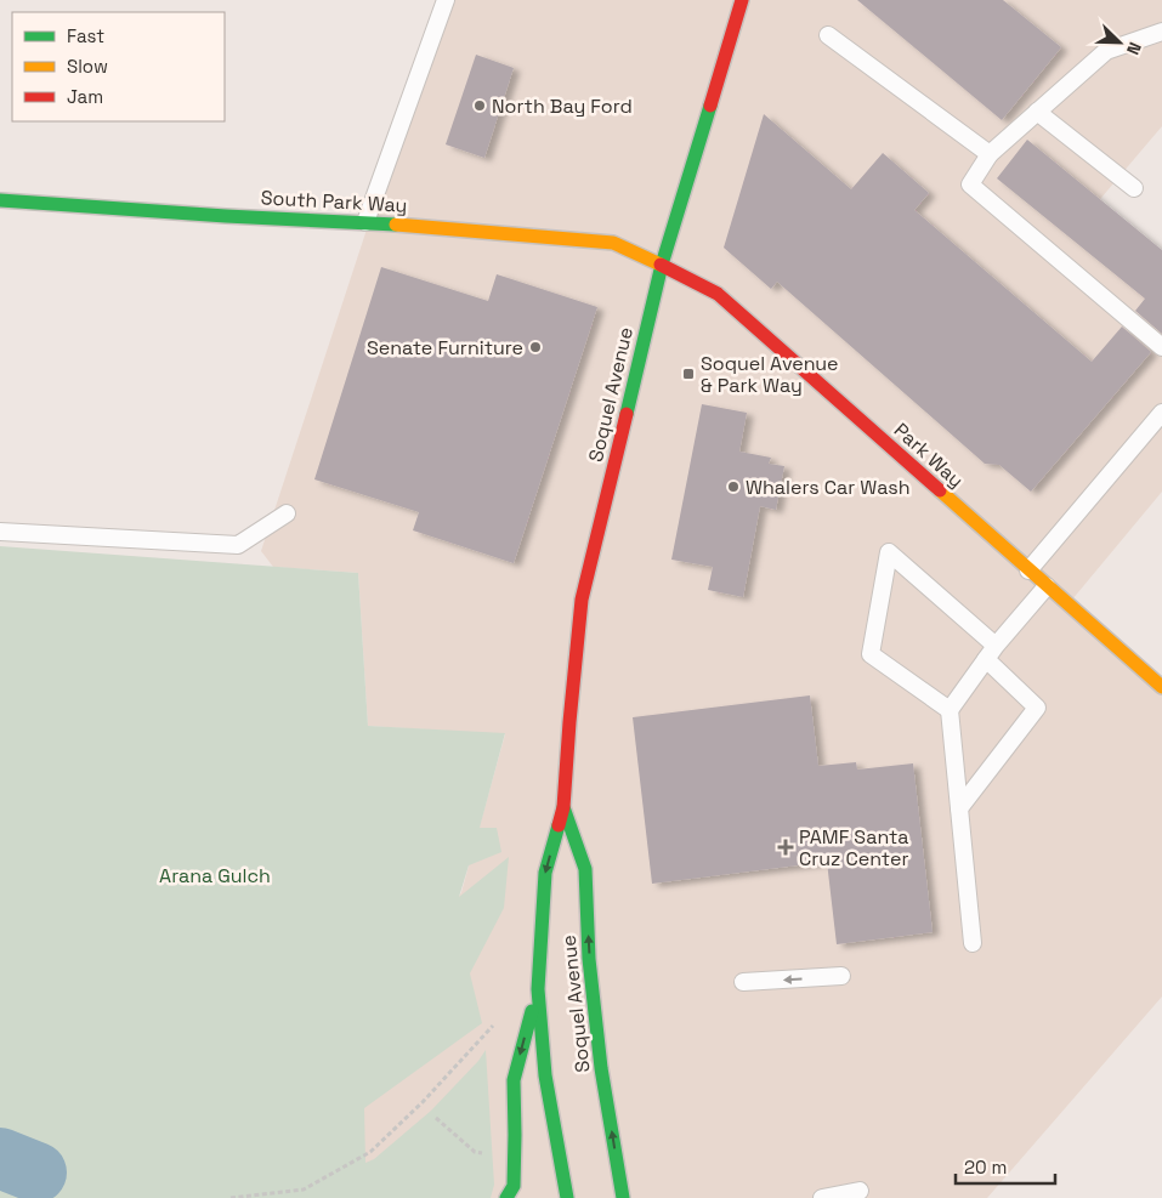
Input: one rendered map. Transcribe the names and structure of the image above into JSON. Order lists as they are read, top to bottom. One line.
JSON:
{"streets":{"main road":["South Park Way","Soquel Avenue","Park Way"]},"crossings":[["South Park Way","Soquel Avenue"],["South Park Way","Park Way"],["Soquel Avenue","Park Way"]],"parks":["Arana Gulch"],"places":{"other":["North Bay Ford","Senate Furniture","Whalers Car Wash"],"transit":["Soquel Avenue & Park Way"],"health":["PAMF Santa Cruz Center"]},"legend":["Fast","Slow","Jam"],"scale_bar":"20 m","north":"bottom right"}
